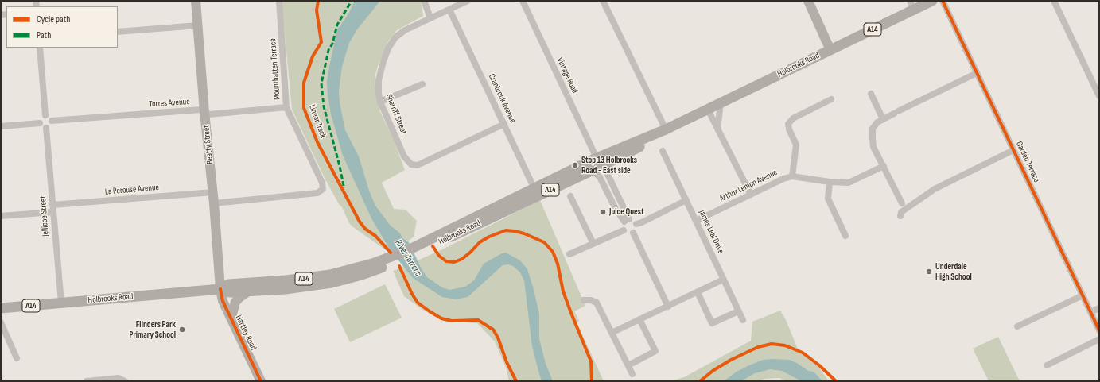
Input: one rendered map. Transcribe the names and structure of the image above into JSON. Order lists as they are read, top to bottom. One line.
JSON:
{"streets":{"main road":["A14","Holbrooks Road"],"street":["Mountbatten Terrace","Vintage Road","Cranbrook Avenue","Torres Avenue","Sherriff Street","Beatty Street","Garden Terrace","Arthur Lemon Avenue","La Perouse Avenue","Jellicoe Street","James Leal Drive","Hartley Road"],"cycle path":["Linear Track"]},"crossings":[["Holbrooks Road","Vintage Road"],["Holbrooks Road","Cranbrook Avenue"],["Holbrooks Road","Beatty Street"],["Holbrooks Road","Jellicoe Street"],["Holbrooks Road","Hartley Road"],["Mountbatten Terrace","Torres Avenue"],["Mountbatten Terrace","Beatty Street"],["Cranbrook Avenue","Sherriff Street"],["Torres Avenue","Beatty Street"],["Torres Avenue","Jellicoe Street"],["Beatty Street","La Perouse Avenue"],["Beatty Street","Hartley Road"],["Arthur Lemon Avenue","James Leal Drive"],["La Perouse Avenue","Jellicoe Street"]],"water":["River Torrens"],"places":["Stop 13 Holbrooks Road - East side","Juice Quest","Underdale High School","Flinders Park Primary School"],"legend":["Cycle path","Path"]}
